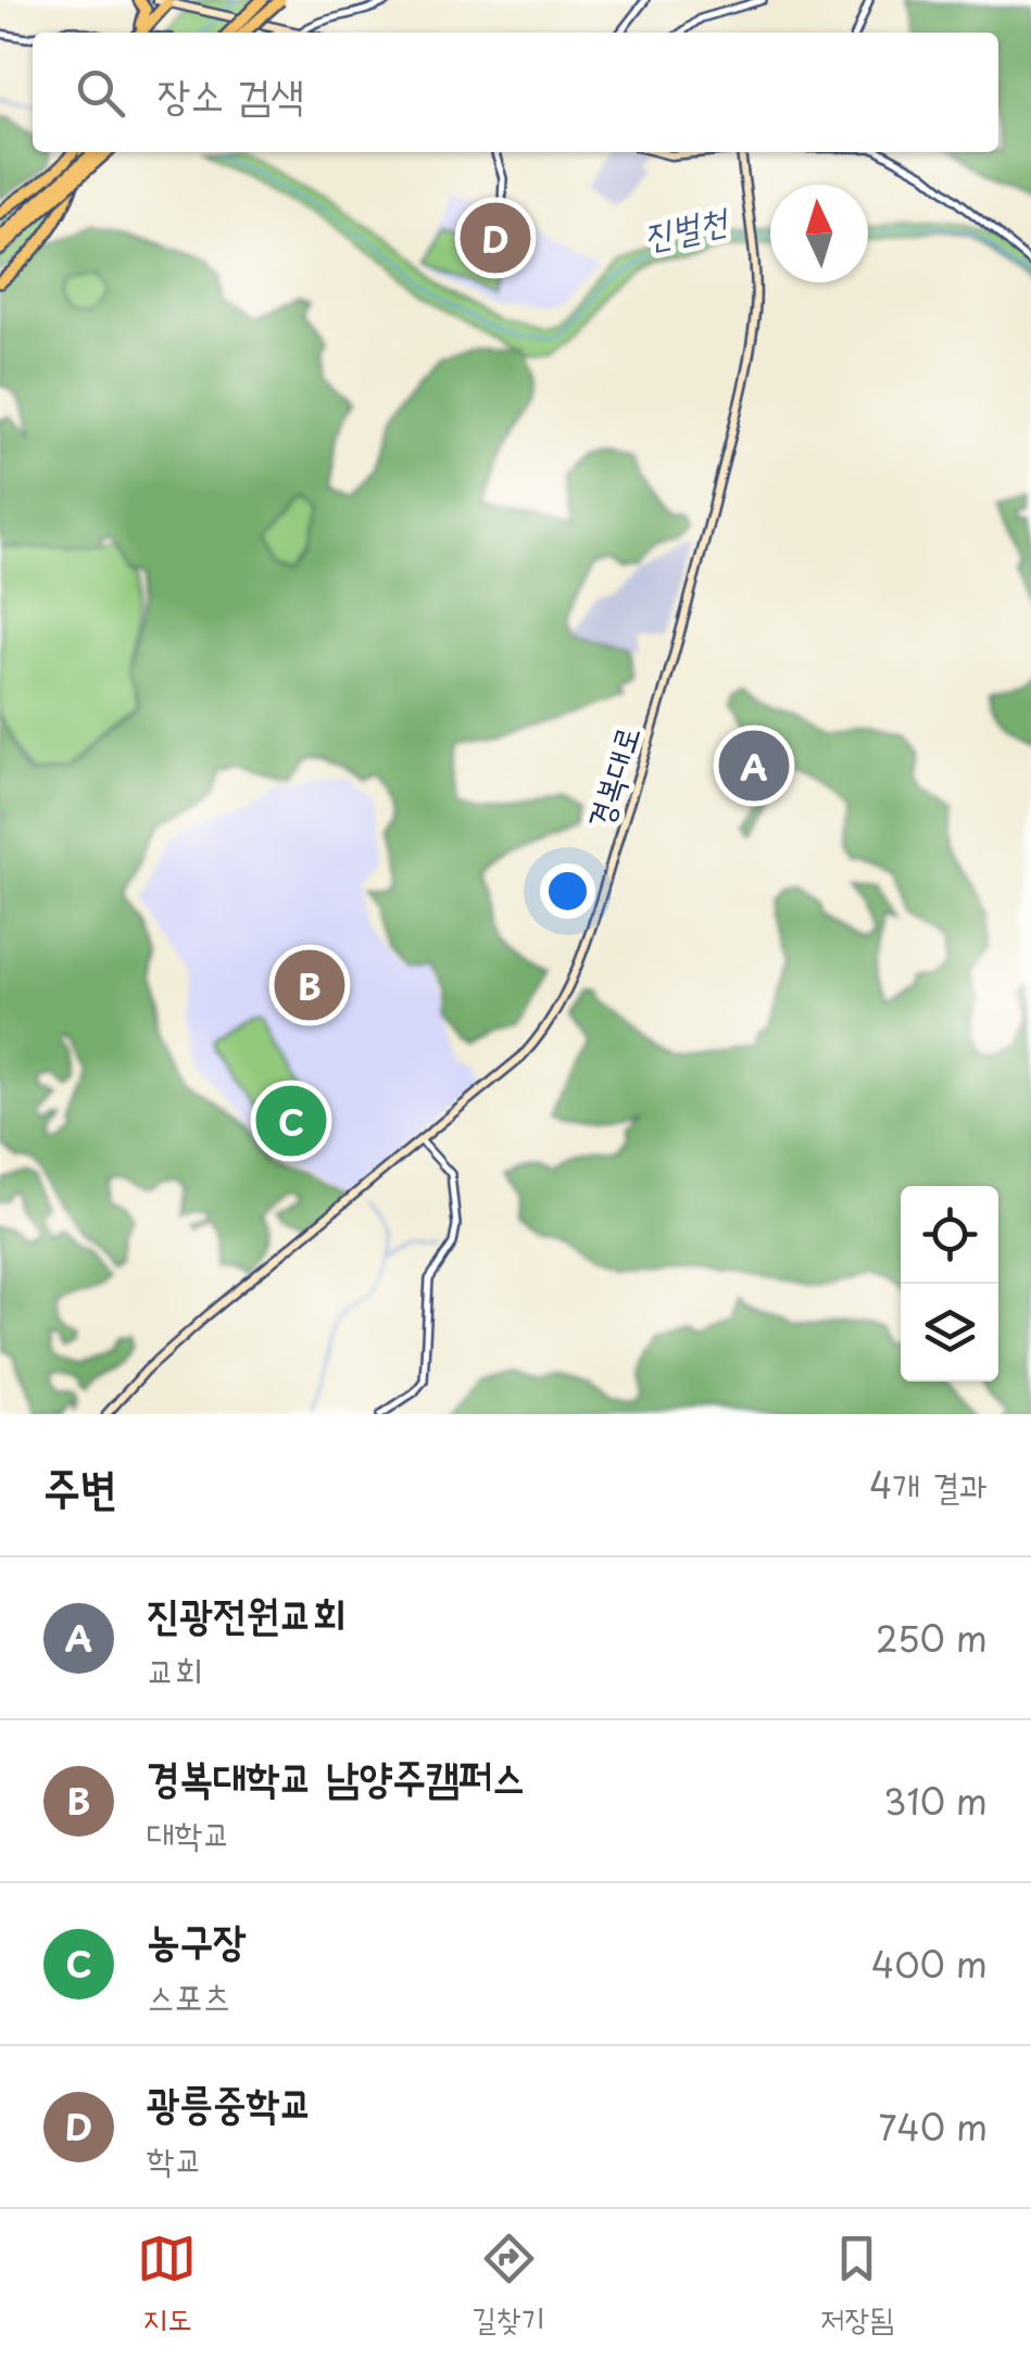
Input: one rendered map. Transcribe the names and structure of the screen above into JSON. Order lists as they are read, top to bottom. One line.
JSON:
{"streets":{"street":["경복대로"]},"water":["진벌천"],"north":"top","page":{"search":"장소 검색","pins":["D","A","B","C"],"heading":["주변","4개 결과"],"list":[{"mark":"A","name":"진광전원교회","note":"교회","value":"250 m"},{"mark":"B","name":"경복대학교 남양주캠퍼스","note":"대학교","value":"310 m"},{"mark":"C","name":"농구장","note":"스포츠","value":"400 m"},{"mark":"D","name":"광릉중학교","note":"학교","value":"740 m"}],"nav":["지도","길찾기","저장됨"]}}
